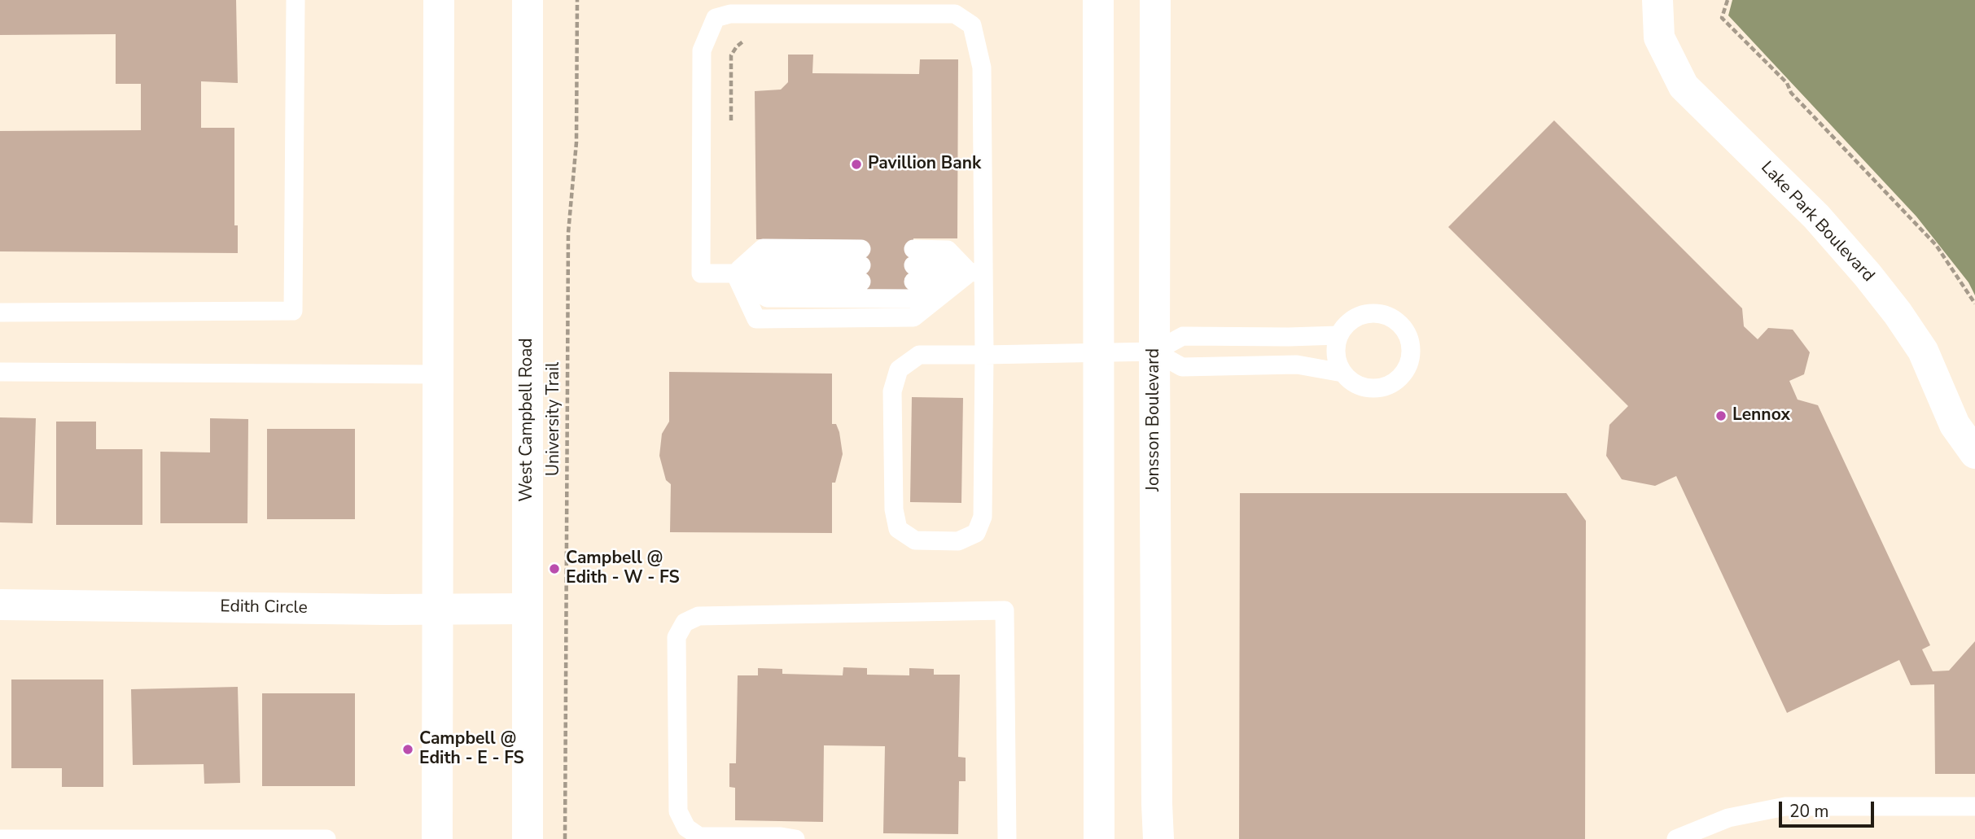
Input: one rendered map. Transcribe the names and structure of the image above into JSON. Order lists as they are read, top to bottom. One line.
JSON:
{"streets":{"street":["Lake Park Boulevard","West Campbell Road","Jonsson Boulevard","Edith Circle"],"path":["University Trail"]},"crossings":[["West Campbell Road","Edith Circle"]],"places":["Pavillion Bank","Lennox","Campbell @ Edith - W - FS","Campbell @ Edith - E - FS"],"scale_bar":"20 m"}
